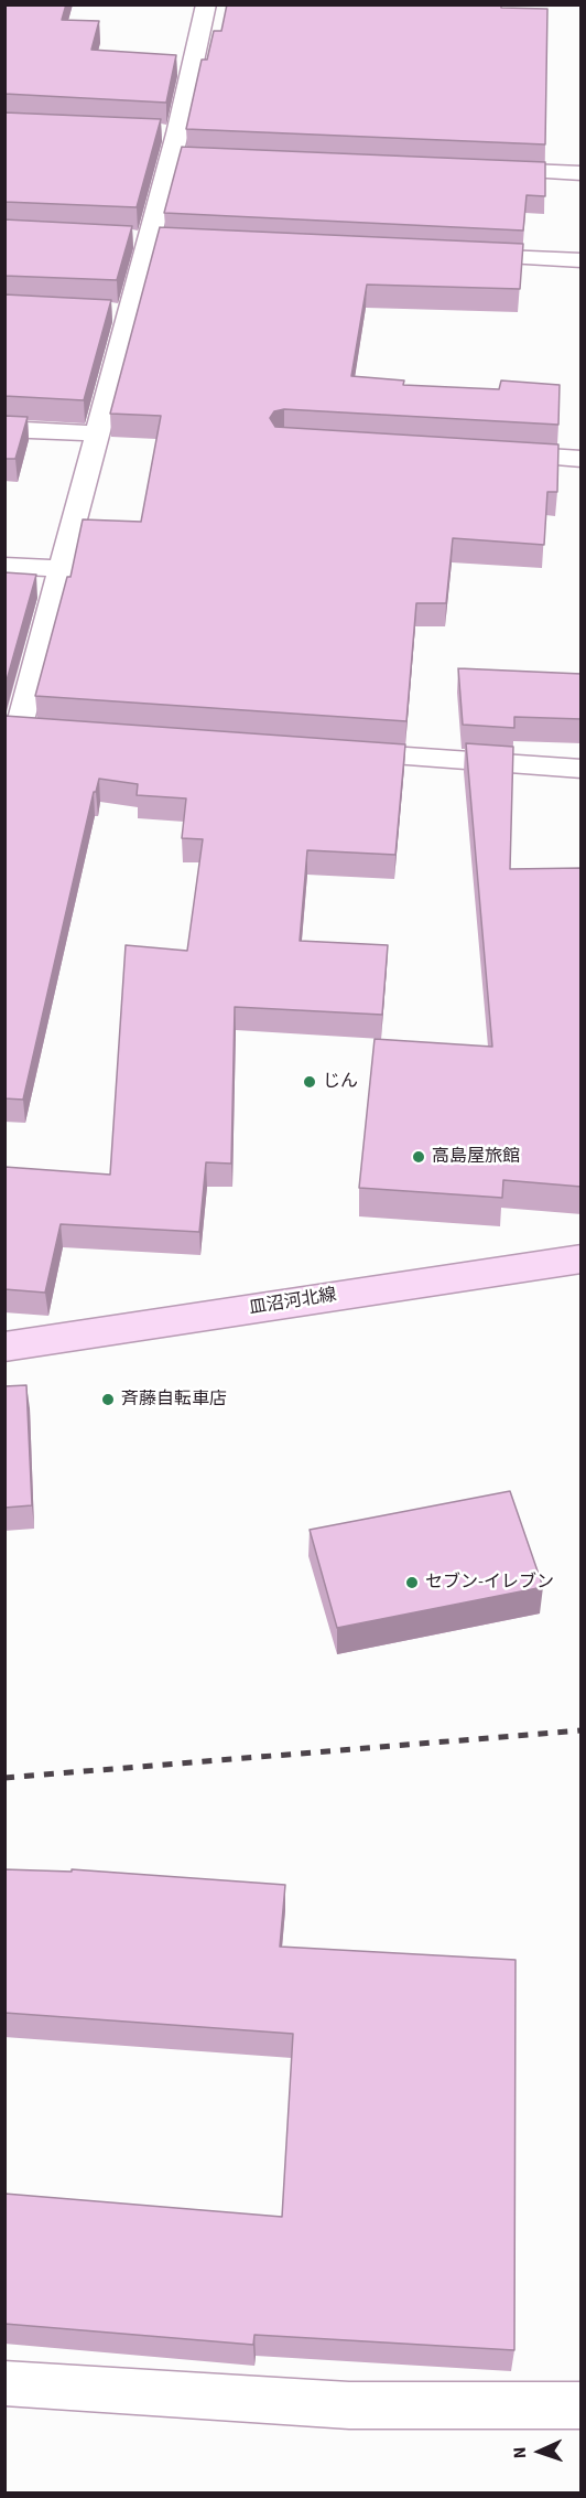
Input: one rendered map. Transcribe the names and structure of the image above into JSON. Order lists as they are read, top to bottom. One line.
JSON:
{"streets":{"main road":["皿沼河北線"]},"places":["じん","高島屋旅館","斉藤自転車店","セブン-イレブン"],"north":"left"}
